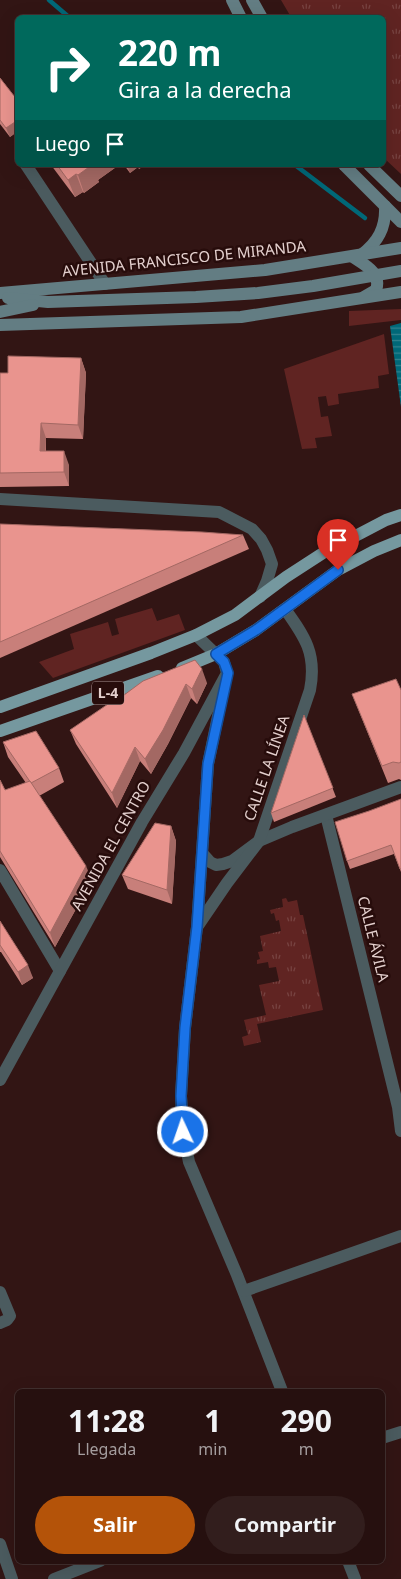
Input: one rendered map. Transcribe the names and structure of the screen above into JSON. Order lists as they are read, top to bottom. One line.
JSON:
{"streets":{"main road":["AVENIDA FRANCISCO DE MIRANDA","L-4"],"street":["CALLE LA LÍNEA","AVENIDA EL CENTRO","CALLE ÁVILA"]},"crossings":[["L-4","CALLE LA LÍNEA"]],"page":{"turn":["220 m","Gira a la derecha"],"then":"Luego","eta":["11:28","Llegada","1","min","290","m"],"buttons":["Salir","Compartir"]}}
